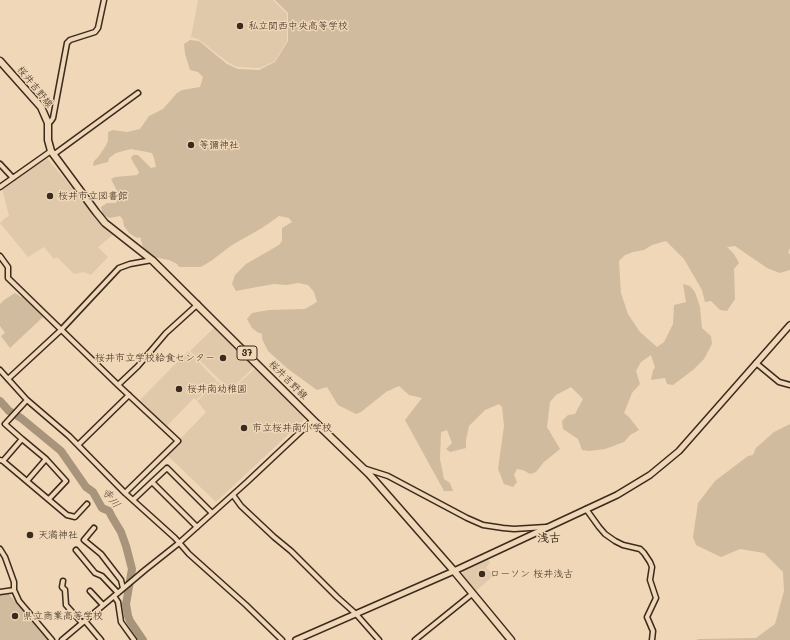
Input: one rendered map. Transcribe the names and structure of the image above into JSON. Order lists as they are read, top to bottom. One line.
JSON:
{"streets":{"main road":["桜井吉野線","37"]},"districts":["浅古"],"water":["寺川"],"places":["私立関西中央高等学校","等彌神社","桜井市立図書館","桜井市立学校給食センター","桜井南幼稚園","市立桜井南小学校","天満神社","ローソン 桜井浅古","県立商業高等学校"]}
